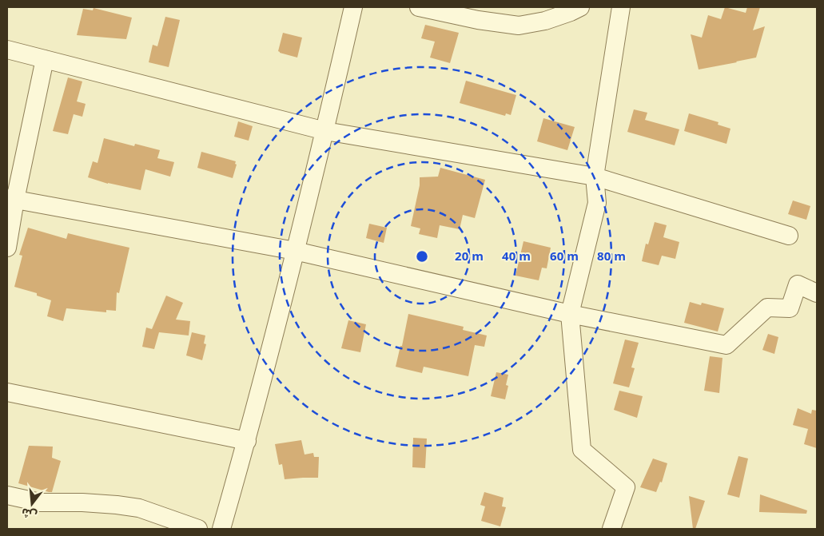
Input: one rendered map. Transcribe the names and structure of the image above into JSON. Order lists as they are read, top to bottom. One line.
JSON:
{"north":"bottom","rings":["20 m","40 m","60 m","80 m"]}
